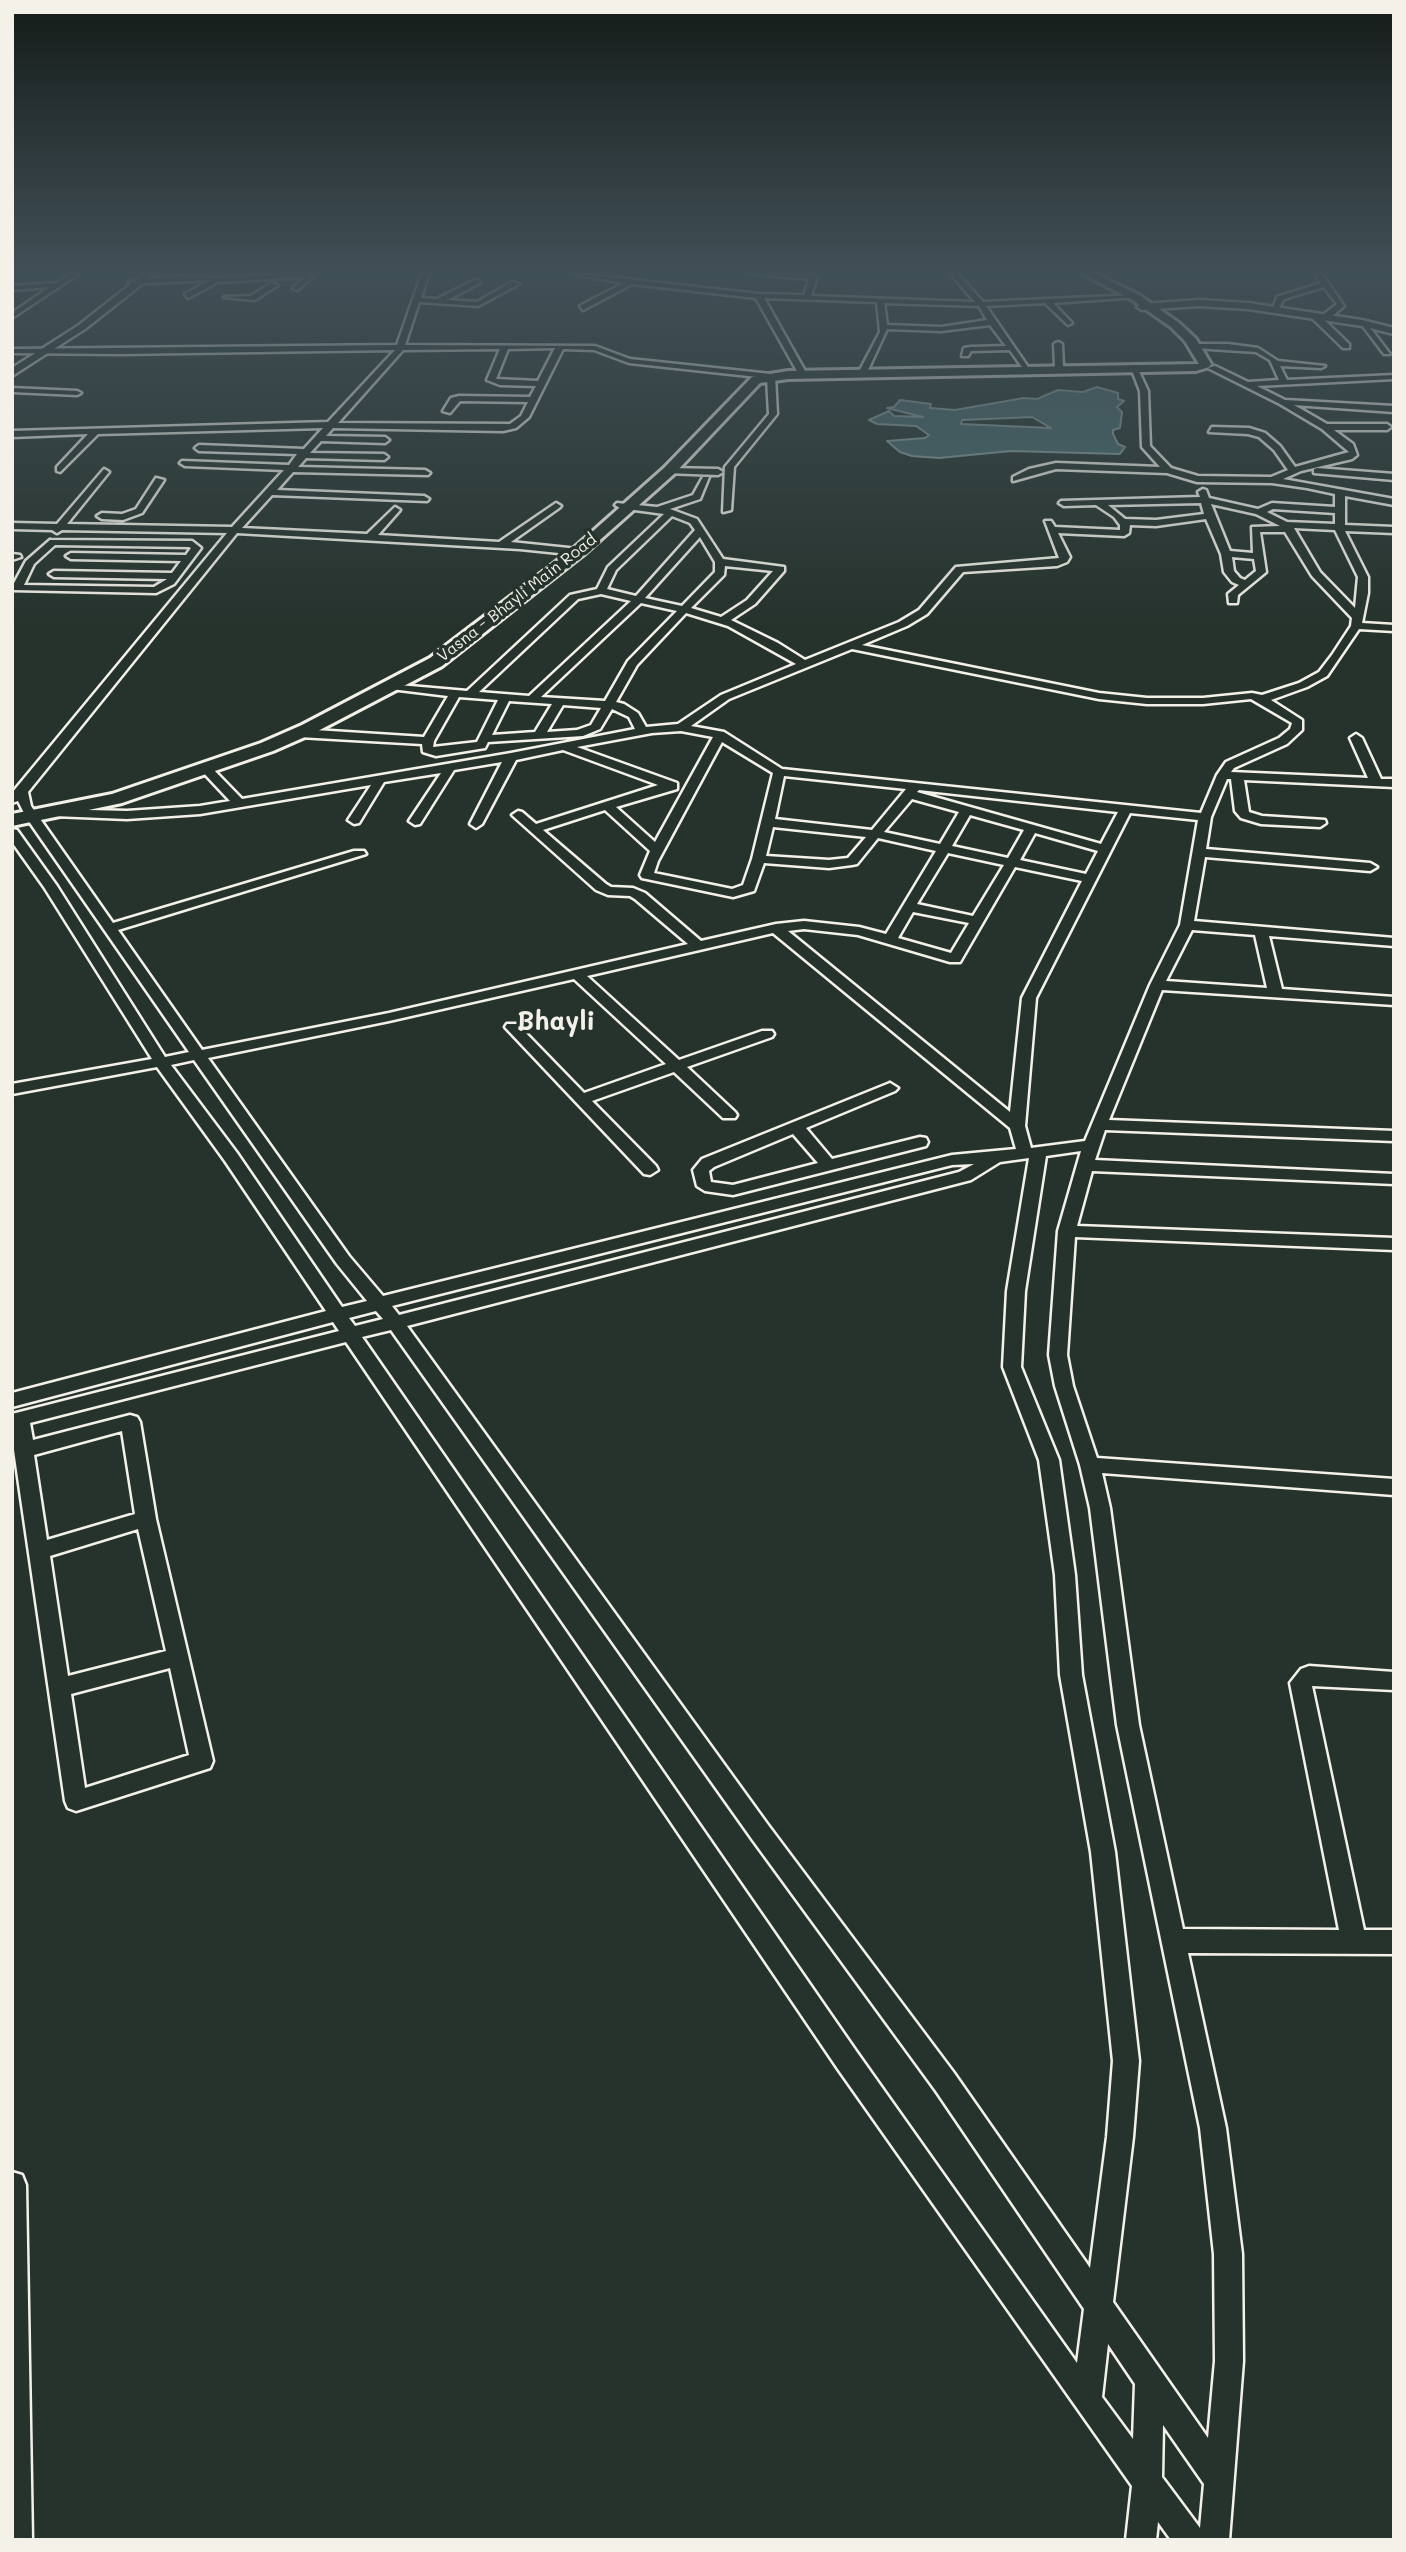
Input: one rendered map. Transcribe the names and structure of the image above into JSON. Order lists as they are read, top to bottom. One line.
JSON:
{"streets":{"main road":["Vasna - Bhayli Main Road"]},"districts":["Bhayli"]}
